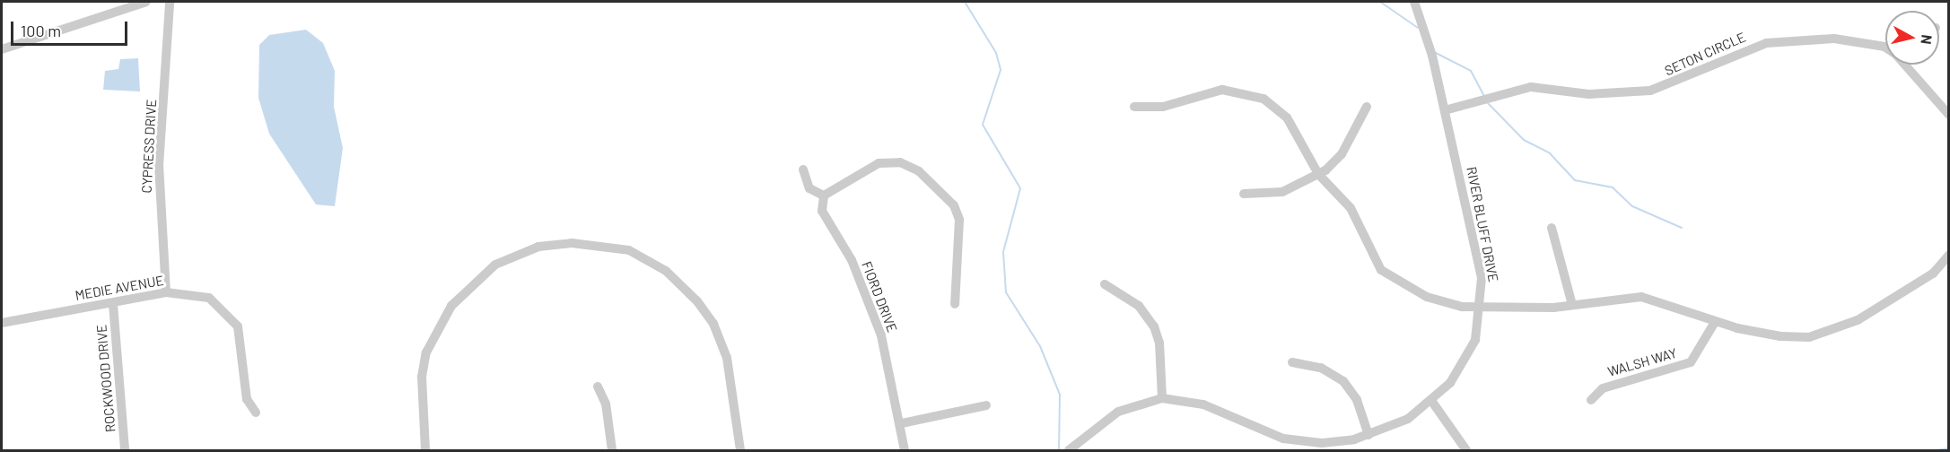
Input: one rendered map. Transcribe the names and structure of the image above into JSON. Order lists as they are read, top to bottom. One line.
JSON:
{"streets":{"street":["SETON CIRCLE","CYPRESS DRIVE","RIVER BLUFF DRIVE","MEDIE AVENUE","FIORD DRIVE","WALSH WAY","ROCKWOOD DRIVE"]},"crossings":[["SETON CIRCLE","RIVER BLUFF DRIVE"],["CYPRESS DRIVE","MEDIE AVENUE"],["MEDIE AVENUE","ROCKWOOD DRIVE"]],"scale_bar":"100 m","north":"right"}
